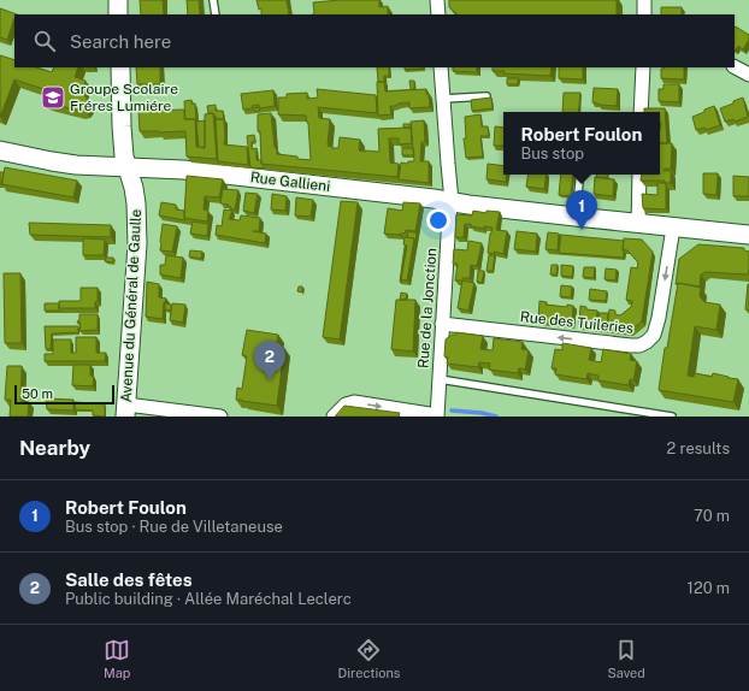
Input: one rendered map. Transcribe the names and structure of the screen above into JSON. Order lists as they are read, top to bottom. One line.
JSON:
{"streets":{"street":["Rue Gallieni","Avenue du Général de Gaulle","Rue de la Jonction","Rue des Tuileries"]},"crossings":[["Rue Gallieni","Avenue du Général de Gaulle"],["Rue Gallieni","Rue de la Jonction"],["Rue Gallieni","Rue des Tuileries"],["Rue de la Jonction","Rue des Tuileries"]],"places":{"school or university":["Groupe Scolaire Fréres Lumiére"]},"scale_bar":"50 m","page":{"search":"Search here","popup":["Robert Foulon","Bus stop"],"pins":["1","2"],"scale":"50 m","heading":["Nearby","2 results"],"list":[{"mark":"1","name":"Robert Foulon","note":"Bus stop · Rue de Villetaneuse","value":"70 m"},{"mark":"2","name":"Salle des fêtes","note":"Public building · Allée Maréchal Leclerc","value":"120 m"}],"nav":["Map","Directions","Saved"]}}
